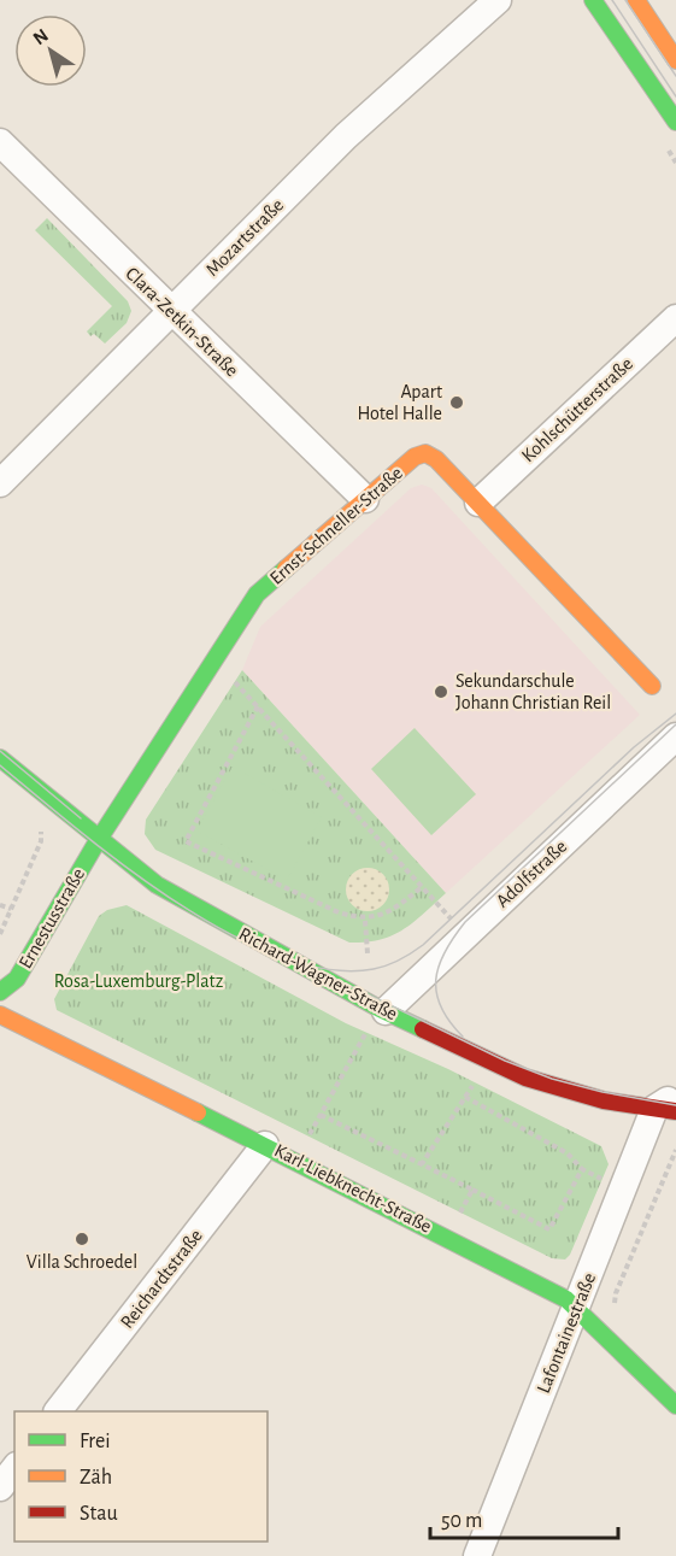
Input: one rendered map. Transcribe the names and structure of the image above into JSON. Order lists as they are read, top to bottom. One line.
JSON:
{"streets":{"street":["Mozartstraße","Clara-Zetkin-Straße","Kohlschütterstraße","Ernst-Schneller-Straße","Adolfstraße","Ernestusstraße","Richard-Wagner-Straße","Karl-Liebknecht-Straße","Reichardtstraße","Lafontainestraße"]},"crossings":[["Mozartstraße","Clara-Zetkin-Straße"],["Clara-Zetkin-Straße","Ernst-Schneller-Straße"],["Kohlschütterstraße","Ernst-Schneller-Straße"],["Ernst-Schneller-Straße","Ernestusstraße"],["Ernst-Schneller-Straße","Richard-Wagner-Straße"],["Adolfstraße","Richard-Wagner-Straße"],["Ernestusstraße","Richard-Wagner-Straße"],["Richard-Wagner-Straße","Lafontainestraße"],["Karl-Liebknecht-Straße","Reichardtstraße"],["Karl-Liebknecht-Straße","Lafontainestraße"]],"parks":["Rosa-Luxemburg-Platz"],"places":["Apart Hotel Halle","Sekundarschule Johann Christian Reil","Villa Schroedel"],"legend":["Frei","Zäh","Stau"],"scale_bar":"50 m","north":"top left"}
